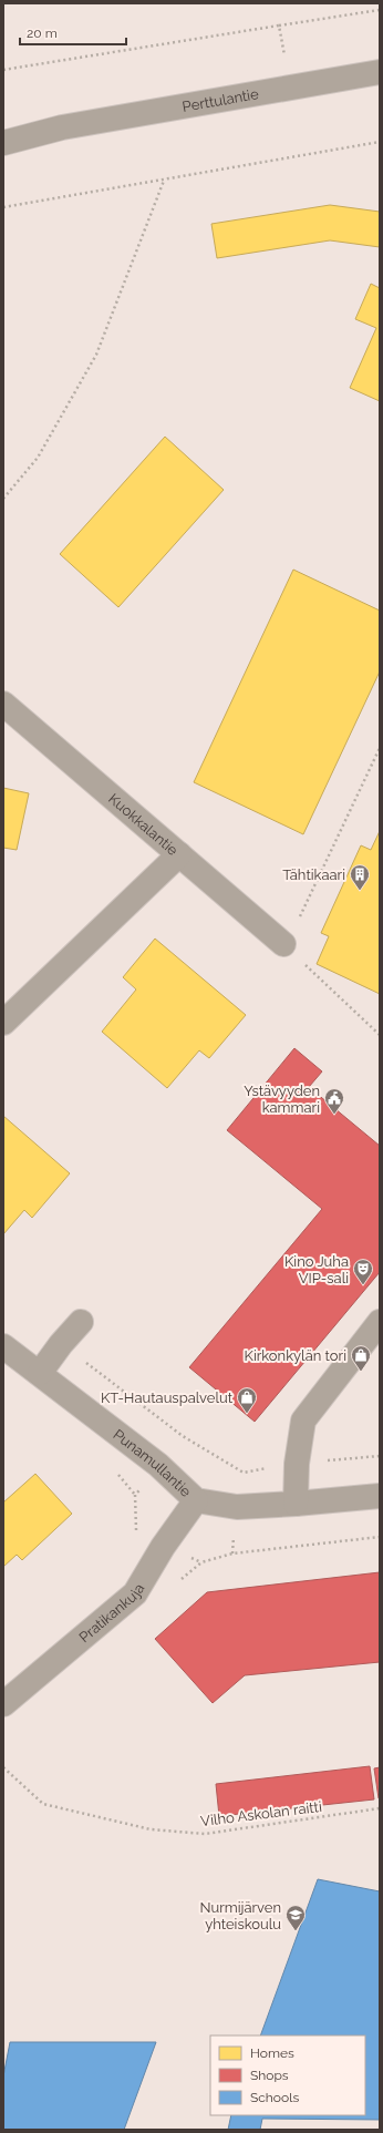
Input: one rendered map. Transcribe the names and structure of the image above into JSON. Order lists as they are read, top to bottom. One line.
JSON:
{"streets":{"street":["Perttulantie","Kuokkalantie","Punamullantie","Pratikankuja"],"path":["Vilho Askolan raitti"]},"crossings":[["Punamullantie","Pratikankuja"]],"places":{"building":["Tähtikaari"],"public building":["Ystävyyden kammari"],"theatre":["Kino Juha VIP-sali"],"shop":["Kirkonkylän tori","KT-Hautauspalvelut"],"school or university":["Nurmijärven yhteiskoulu"]},"legend":["Homes","Shops","Schools"],"scale_bar":"20 m"}
